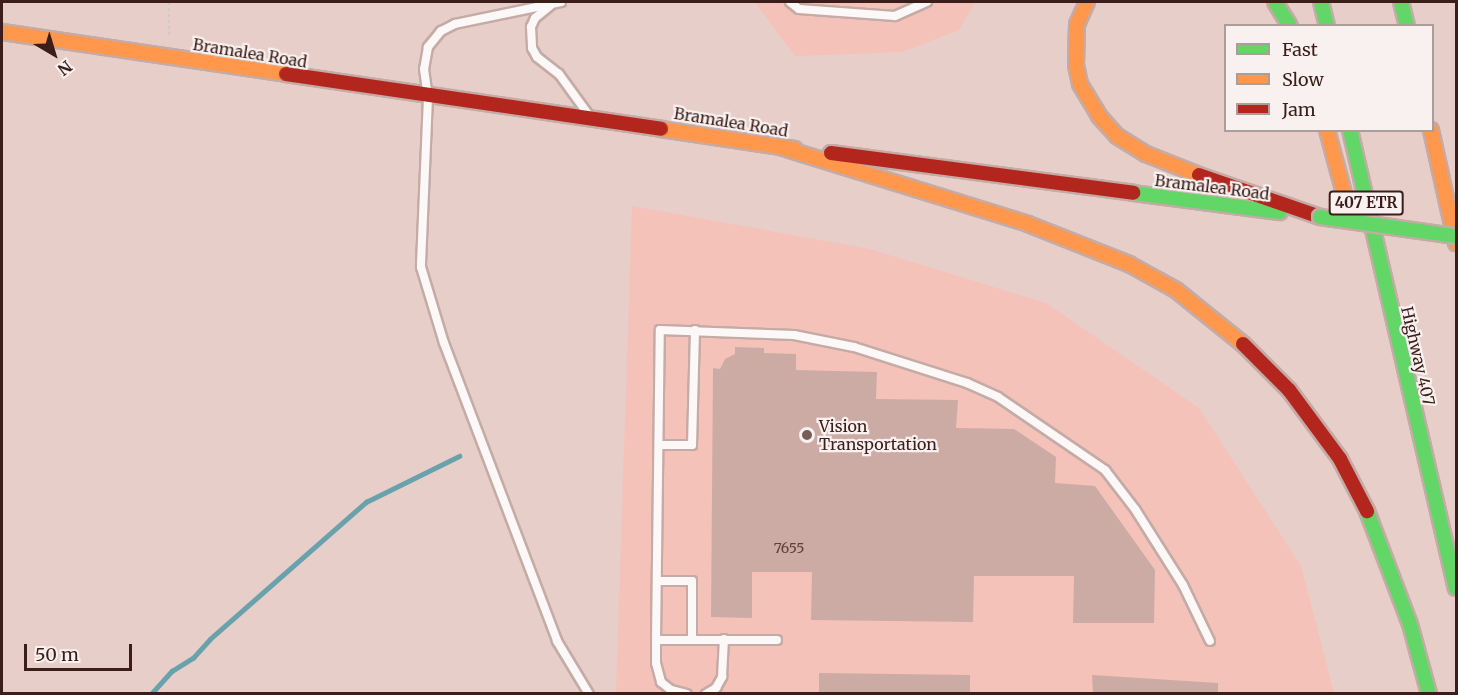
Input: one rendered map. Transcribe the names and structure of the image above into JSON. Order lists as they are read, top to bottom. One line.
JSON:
{"streets":{"main road":["Bramalea Road","407 ETR","Highway 407"]},"places":["Vision Transportation"],"house_numbers":["7655"],"legend":["Fast","Slow","Jam"],"scale_bar":"50 m","north":"bottom right"}
